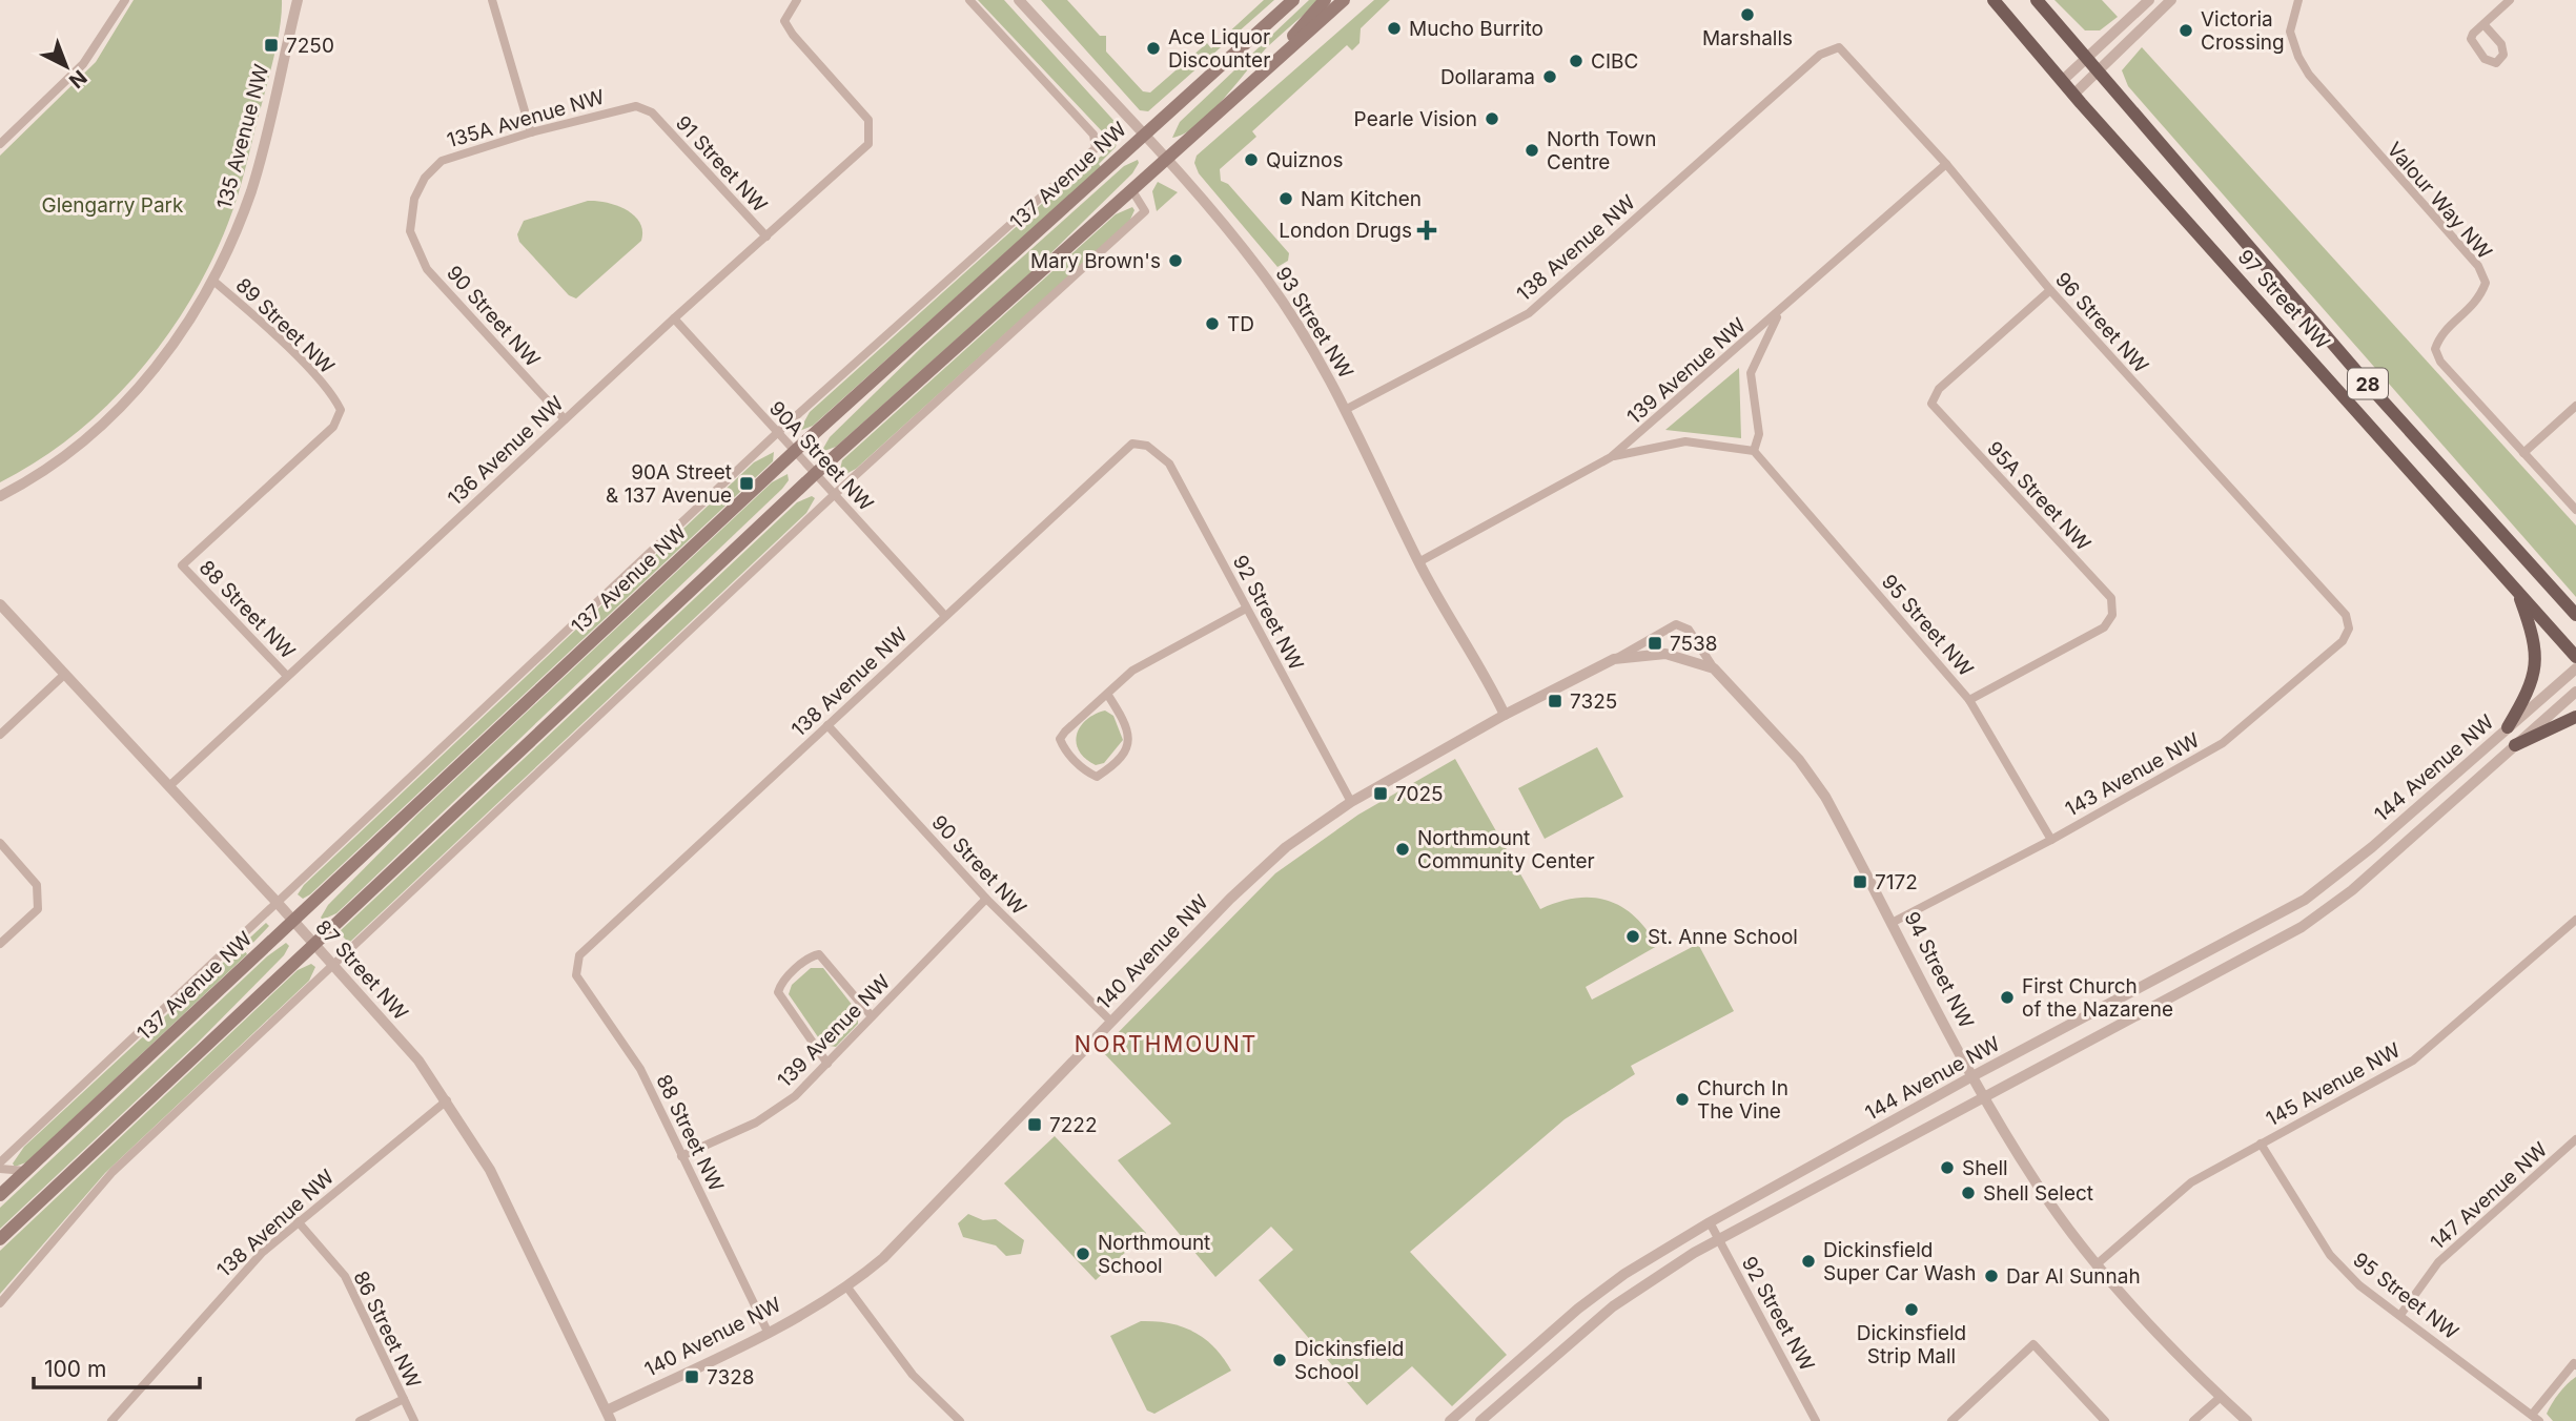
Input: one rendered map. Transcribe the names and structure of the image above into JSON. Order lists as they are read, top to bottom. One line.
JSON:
{"streets":{"main road":["137 Avenue NW","97 Street NW","28"],"street":["135A Avenue NW","135 Avenue NW","91 Street NW","Valour Way NW","138 Avenue NW","90 Street NW","93 Street NW","96 Street NW","89 Street NW","139 Avenue NW","136 Avenue NW","90A Street NW","95A Street NW","88 Street NW","92 Street NW","95 Street NW","144 Avenue NW","143 Avenue NW","140 Avenue NW","87 Street NW","94 Street NW","145 Avenue NW","147 Avenue NW","86 Street NW"]},"crossings":[["135A Avenue NW","91 Street NW"],["135A Avenue NW","90 Street NW"],["135 Avenue NW","89 Street NW"],["91 Street NW","136 Avenue NW"],["137 Avenue NW","93 Street NW"],["137 Avenue NW","90A Street NW"],["137 Avenue NW","87 Street NW"],["138 Avenue NW","90 Street NW"],["138 Avenue NW","93 Street NW"],["138 Avenue NW","96 Street NW"],["138 Avenue NW","90A Street NW"],["138 Avenue NW","88 Street NW"],["138 Avenue NW","92 Street NW"],["138 Avenue NW","87 Street NW"],["138 Avenue NW","86 Street NW"],["90 Street NW","139 Avenue NW"],["90 Street NW","136 Avenue NW"],["90 Street NW","140 Avenue NW"],["93 Street NW","139 Avenue NW"],["93 Street NW","140 Avenue NW"],["96 Street NW","139 Avenue NW"],["96 Street NW","95A Street NW"],["96 Street NW","143 Avenue NW"],["89 Street NW","88 Street NW"],["139 Avenue NW","88 Street NW"],["136 Avenue NW","90A Street NW"],["136 Avenue NW","88 Street NW"],["136 Avenue NW","87 Street NW"],["95A Street NW","95 Street NW"],["88 Street NW","140 Avenue NW"],["92 Street NW","144 Avenue NW"],["92 Street NW","140 Avenue NW"],["95 Street NW","143 Avenue NW"],["95 Street NW","145 Avenue NW"],["95 Street NW","147 Avenue NW"],["144 Avenue NW","94 Street NW"],["143 Avenue NW","94 Street NW"],["140 Avenue NW","87 Street NW"],["140 Avenue NW","94 Street NW"],["94 Street NW","145 Avenue NW"]],"districts":["NORTHMOUNT"],"parks":["Glengarry Park"],"places":{"other":["Marshalls","Mucho Burrito","Victoria Crossing","Ace Liquor Discounter","CIBC","Dollarama","Pearle Vision","North Town Centre","Quiznos","Nam Kitchen","Mary Brown's","TD","Northmount Community Center","St. Anne School","First Church of the Nazarene","Church In The Vine","Shell","Shell Select","Northmount School","Dickinsfield Super Car Wash","Dar Al Sunnah","Dickinsfield Strip Mall","Dickinsfield School"],"transit":["7250","90A Street & 137 Avenue","7538","7325","7025","7172","7222","7328"],"health":["London Drugs"]},"scale_bar":"100 m","north":"bottom right"}
